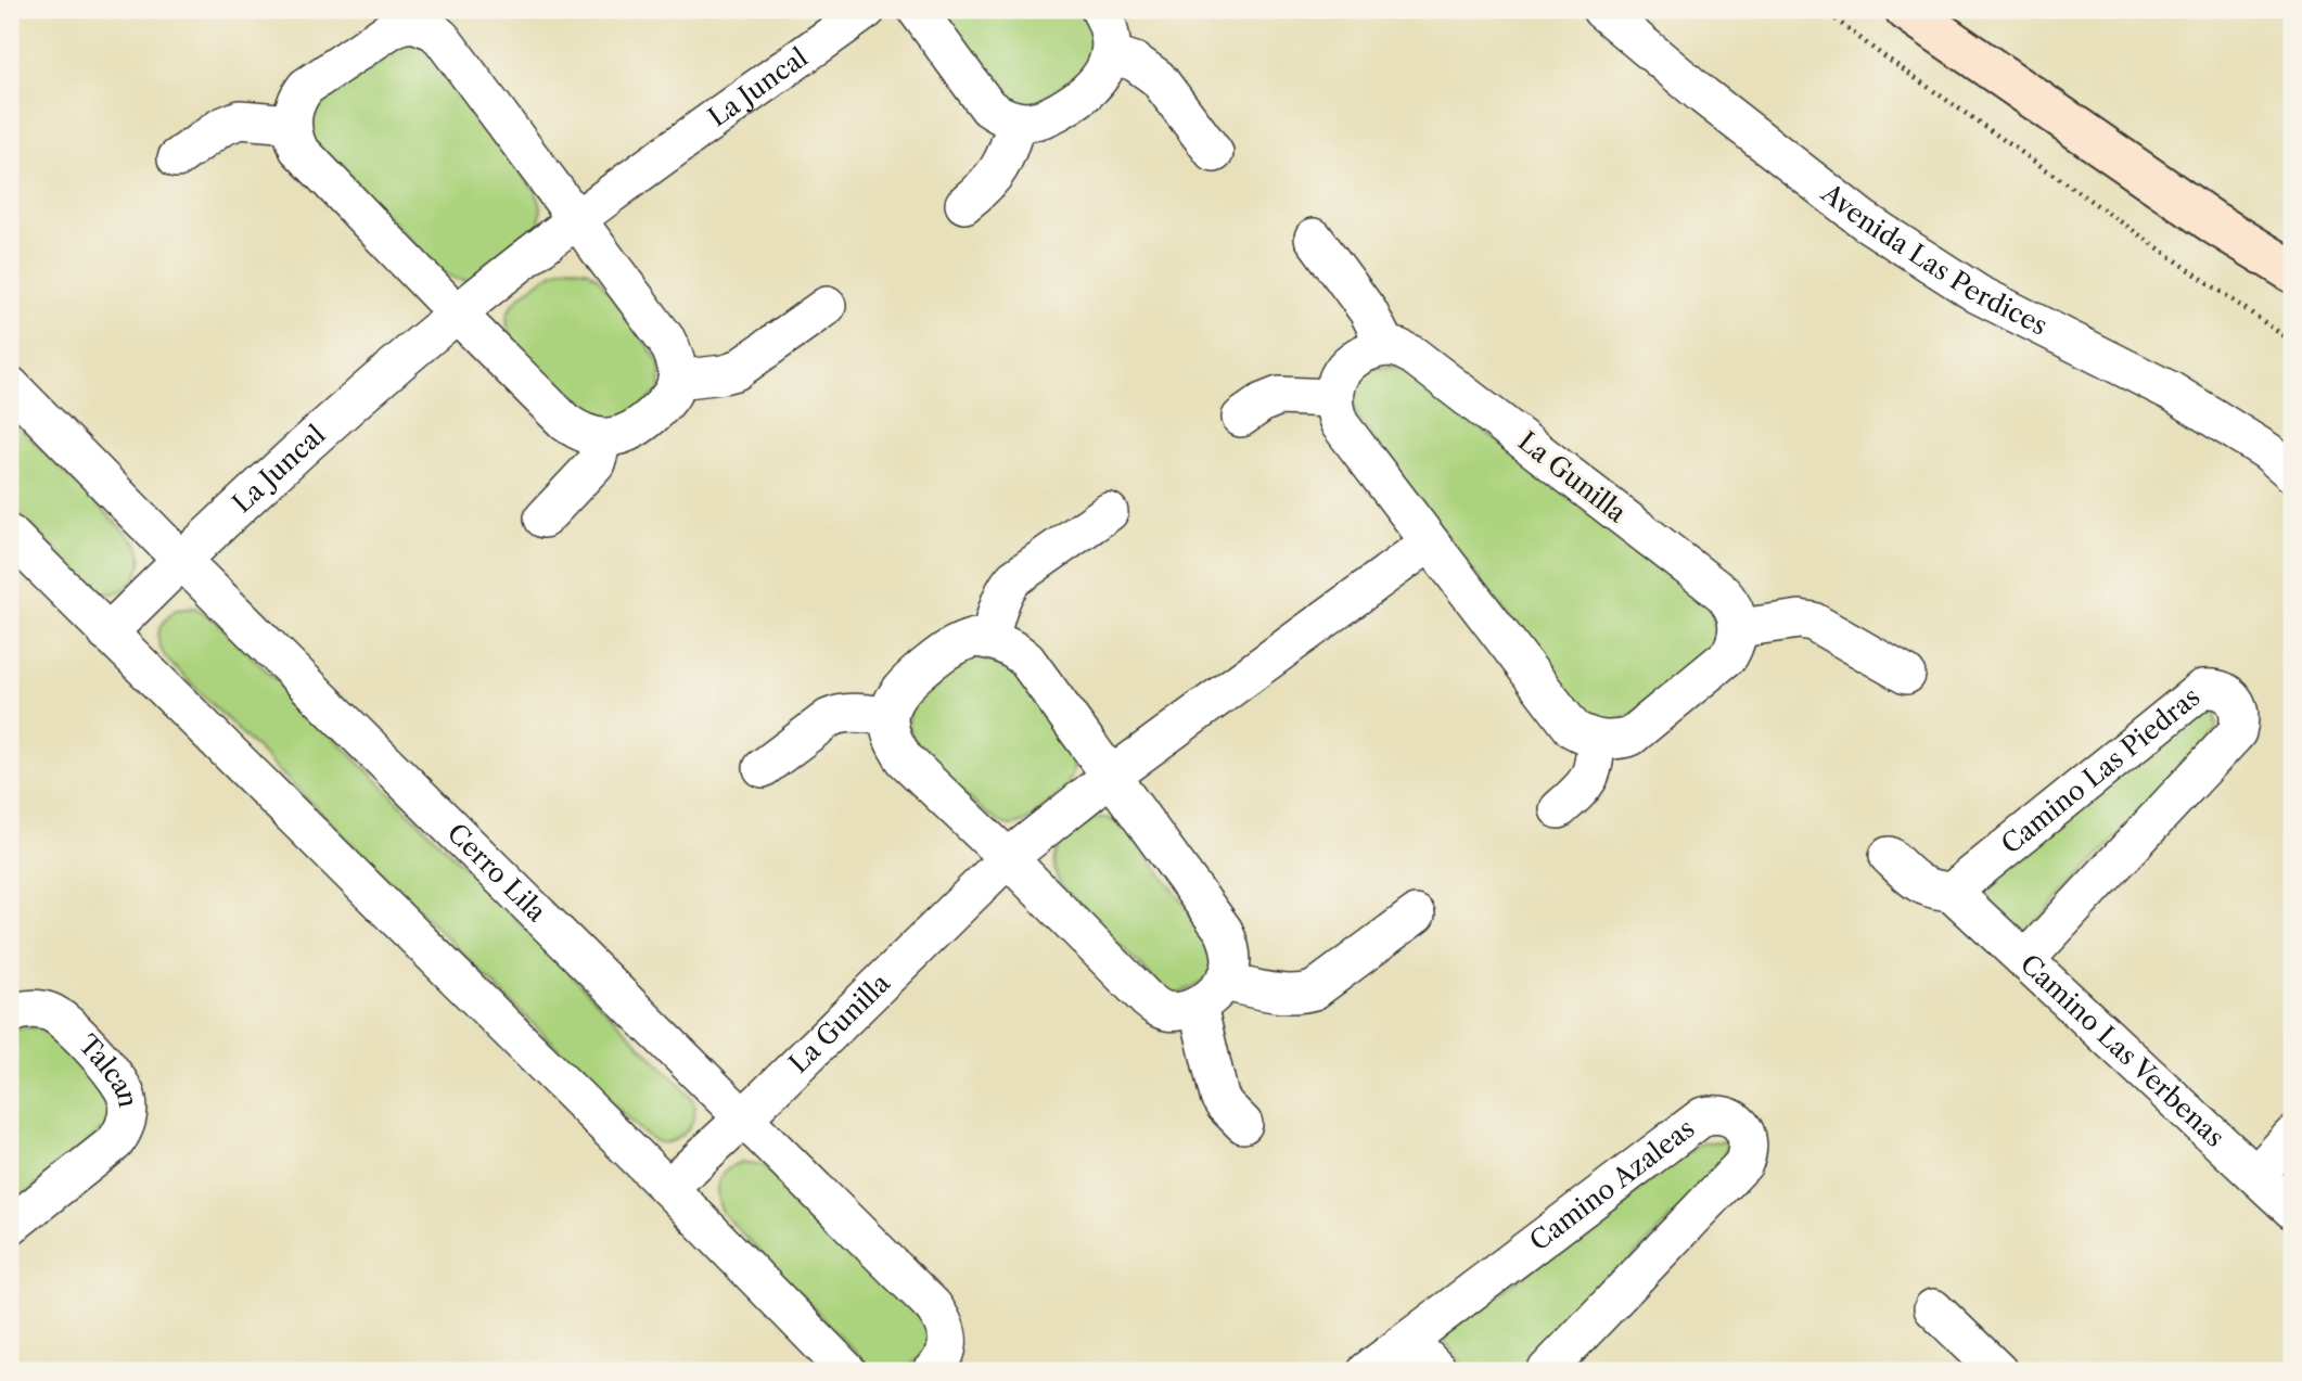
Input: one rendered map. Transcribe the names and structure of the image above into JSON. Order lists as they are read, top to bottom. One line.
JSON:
{"streets":{"street":["La Juncal","Avenida Las Perdices","La Gunilla","Camino Las Piedras","Cerro Lila","Camino Las Verbenas","Talcan","Camino Azaleas"]},"crossings":[["La Juncal","Cerro Lila"],["La Gunilla","Cerro Lila"],["Camino Las Piedras","Camino Las Verbenas"]]}
